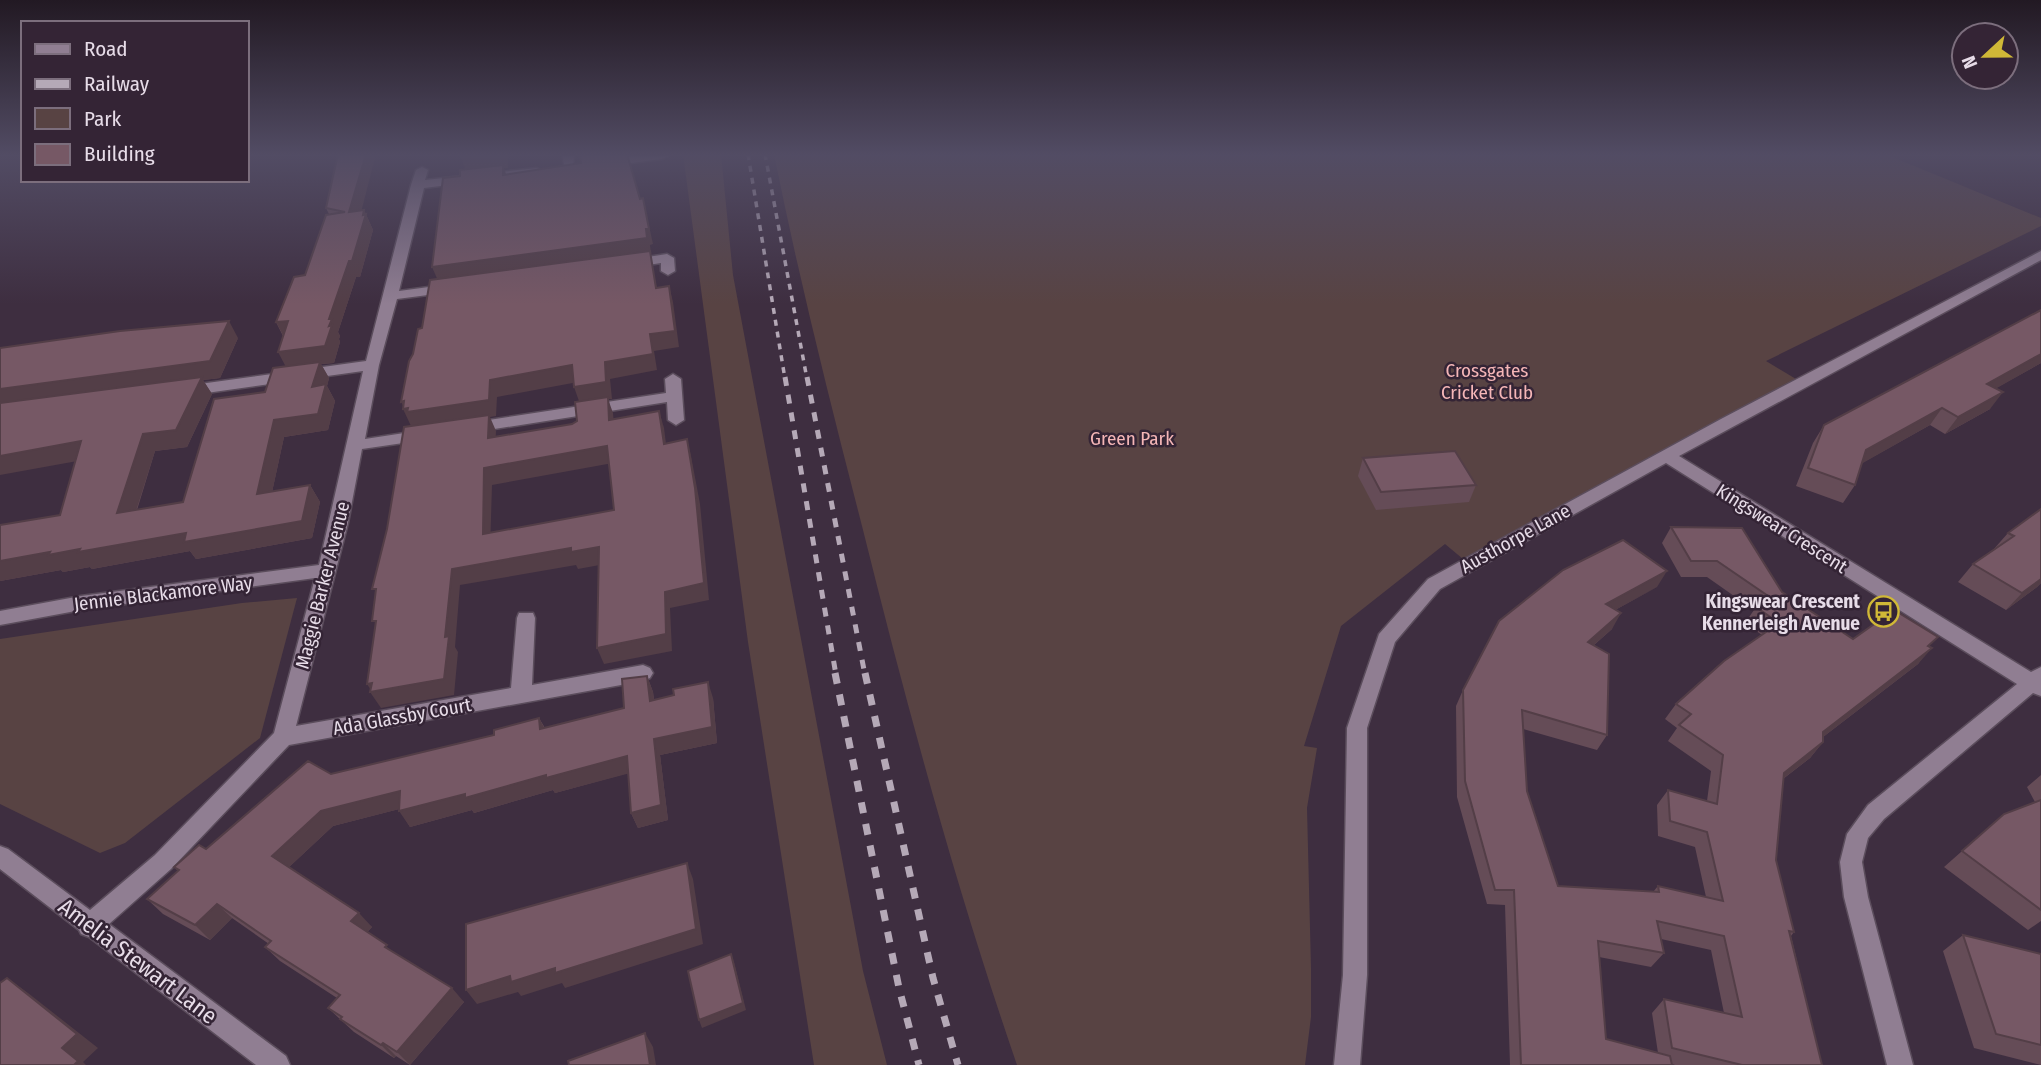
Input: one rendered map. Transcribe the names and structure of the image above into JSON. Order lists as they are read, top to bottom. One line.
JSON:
{"streets":{"street":["Kingswear Crescent","Austhorpe Lane","Maggie Barker Avenue","Jennie Blackamore Way","Ada Glassby Court","Amelia Stewart Lane"]},"crossings":[["Kingswear Crescent","Austhorpe Lane"],["Maggie Barker Avenue","Jennie Blackamore Way"],["Maggie Barker Avenue","Ada Glassby Court"],["Maggie Barker Avenue","Amelia Stewart Lane"]],"parks":["Crossgates Cricket Club","Green Park"],"places":{"bus stop":["Kingswear Crescent Kennerleigh Avenue"]},"legend":["Road","Railway","Park","Building"],"north":"left"}
